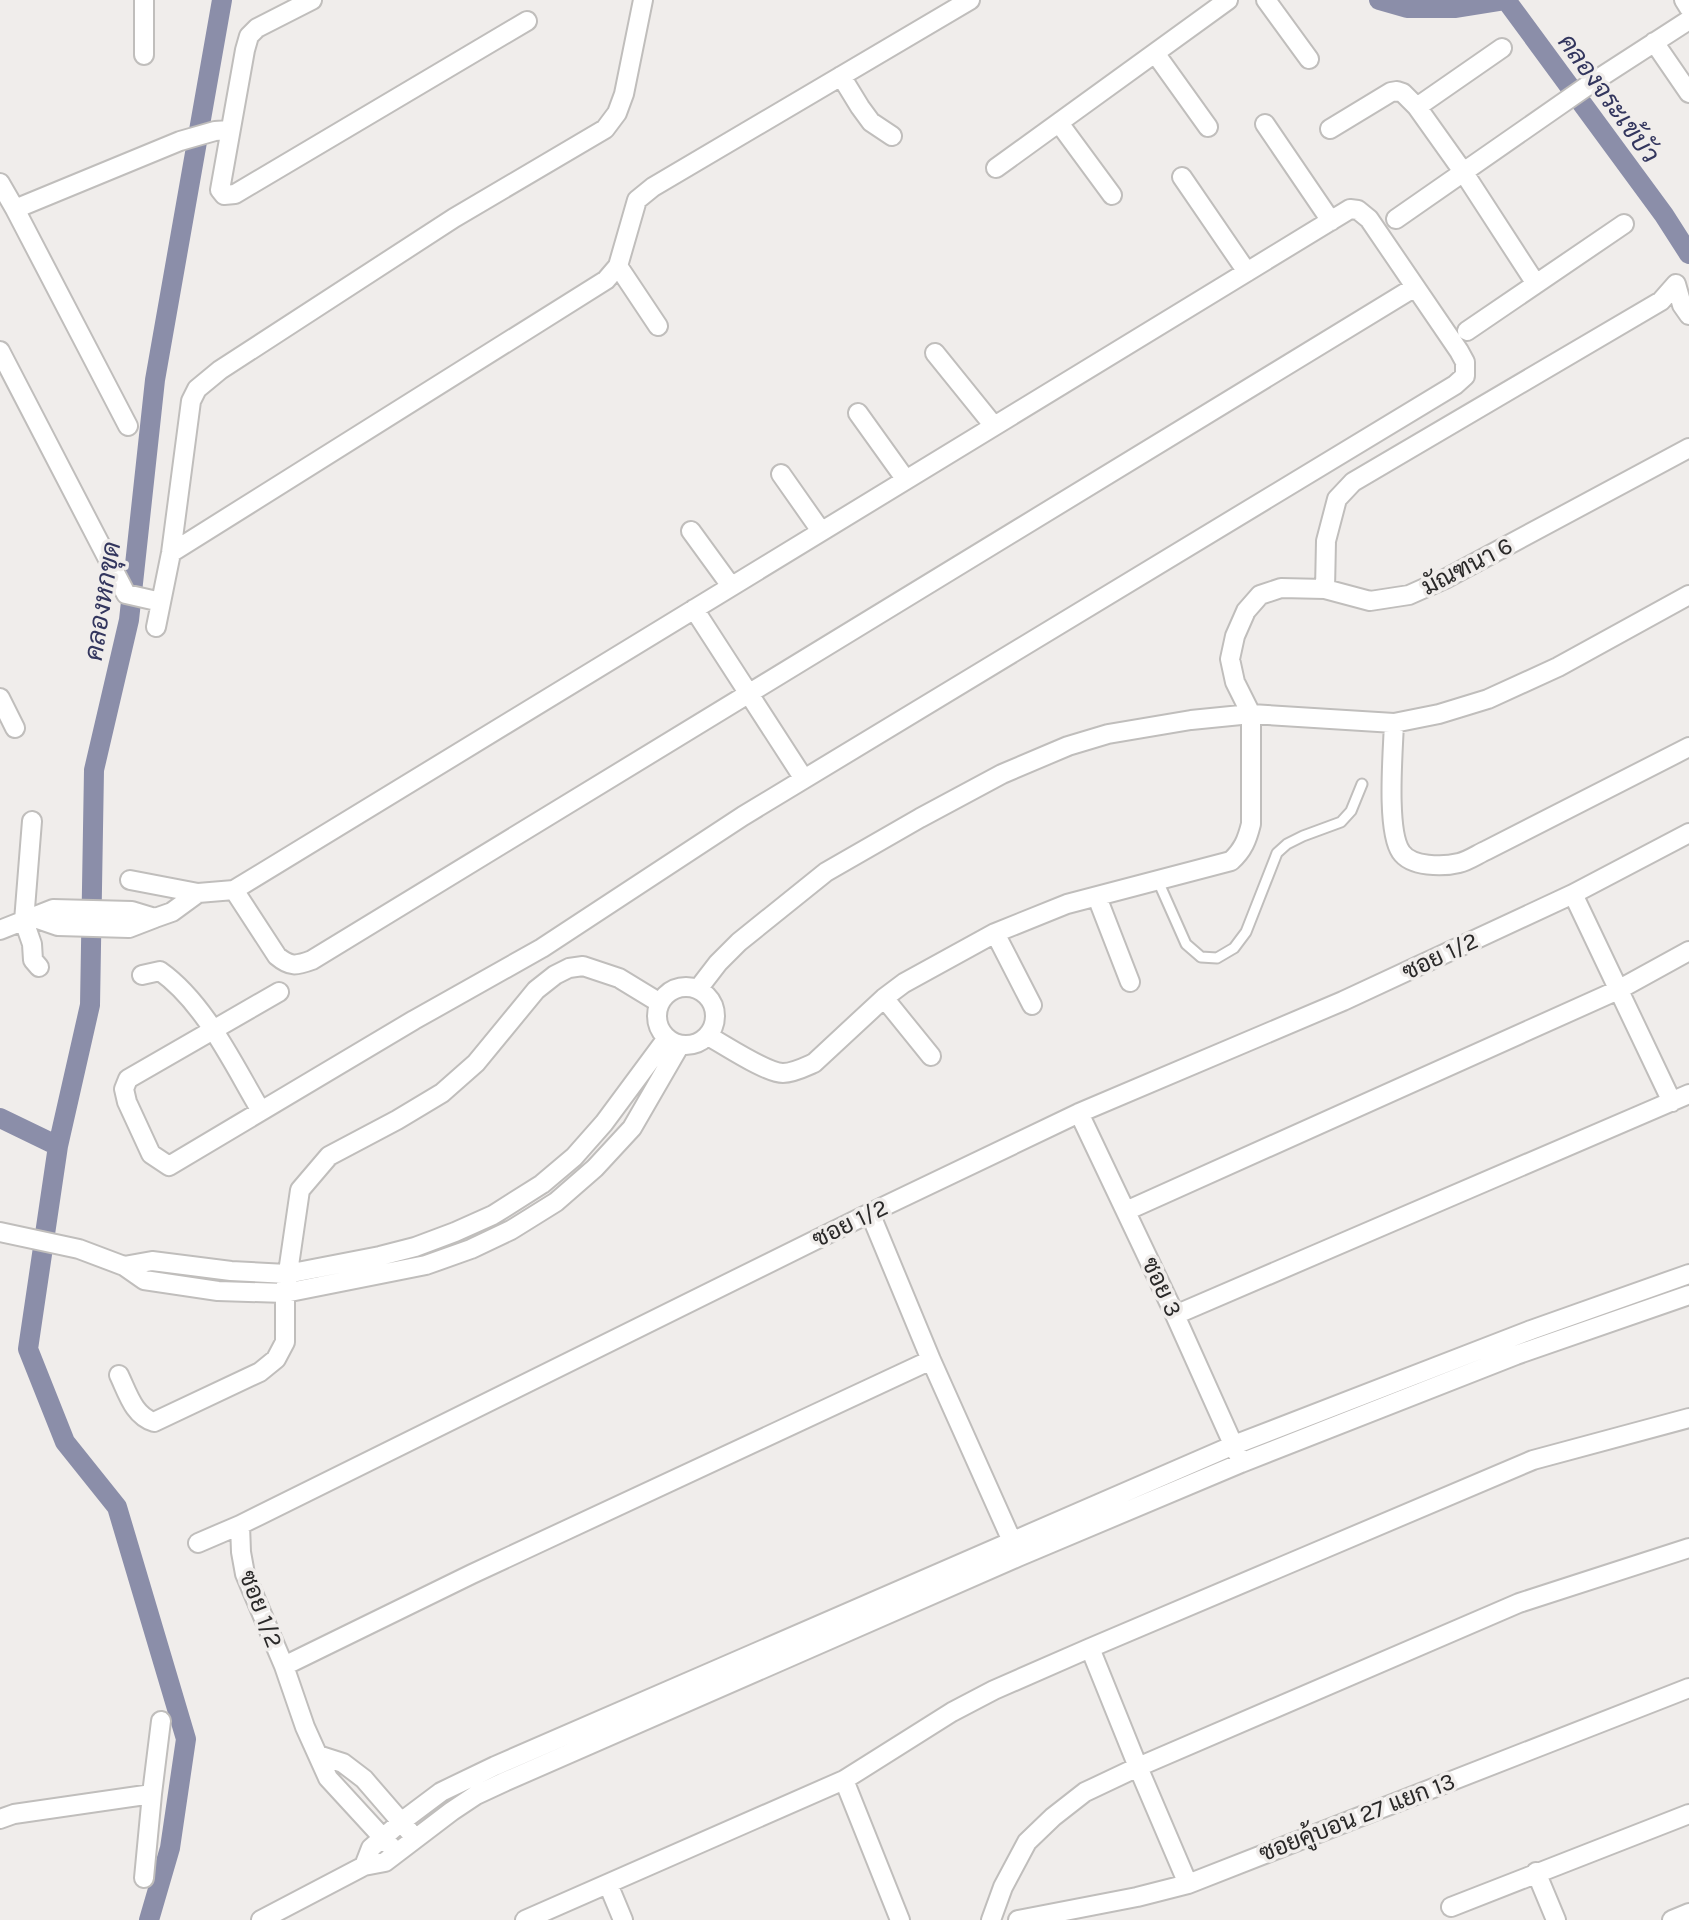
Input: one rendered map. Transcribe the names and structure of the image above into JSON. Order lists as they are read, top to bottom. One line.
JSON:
{"streets":{"street":["มัณฑนา 6","ซอย 1/2","ซอย 3","ซอยคู้บอน 27 แยก 13"]},"crossings":[["ซอย 1/2","ซอย 3"]],"water":["คลองจระเข้บัว","คลองหกขุด"]}
